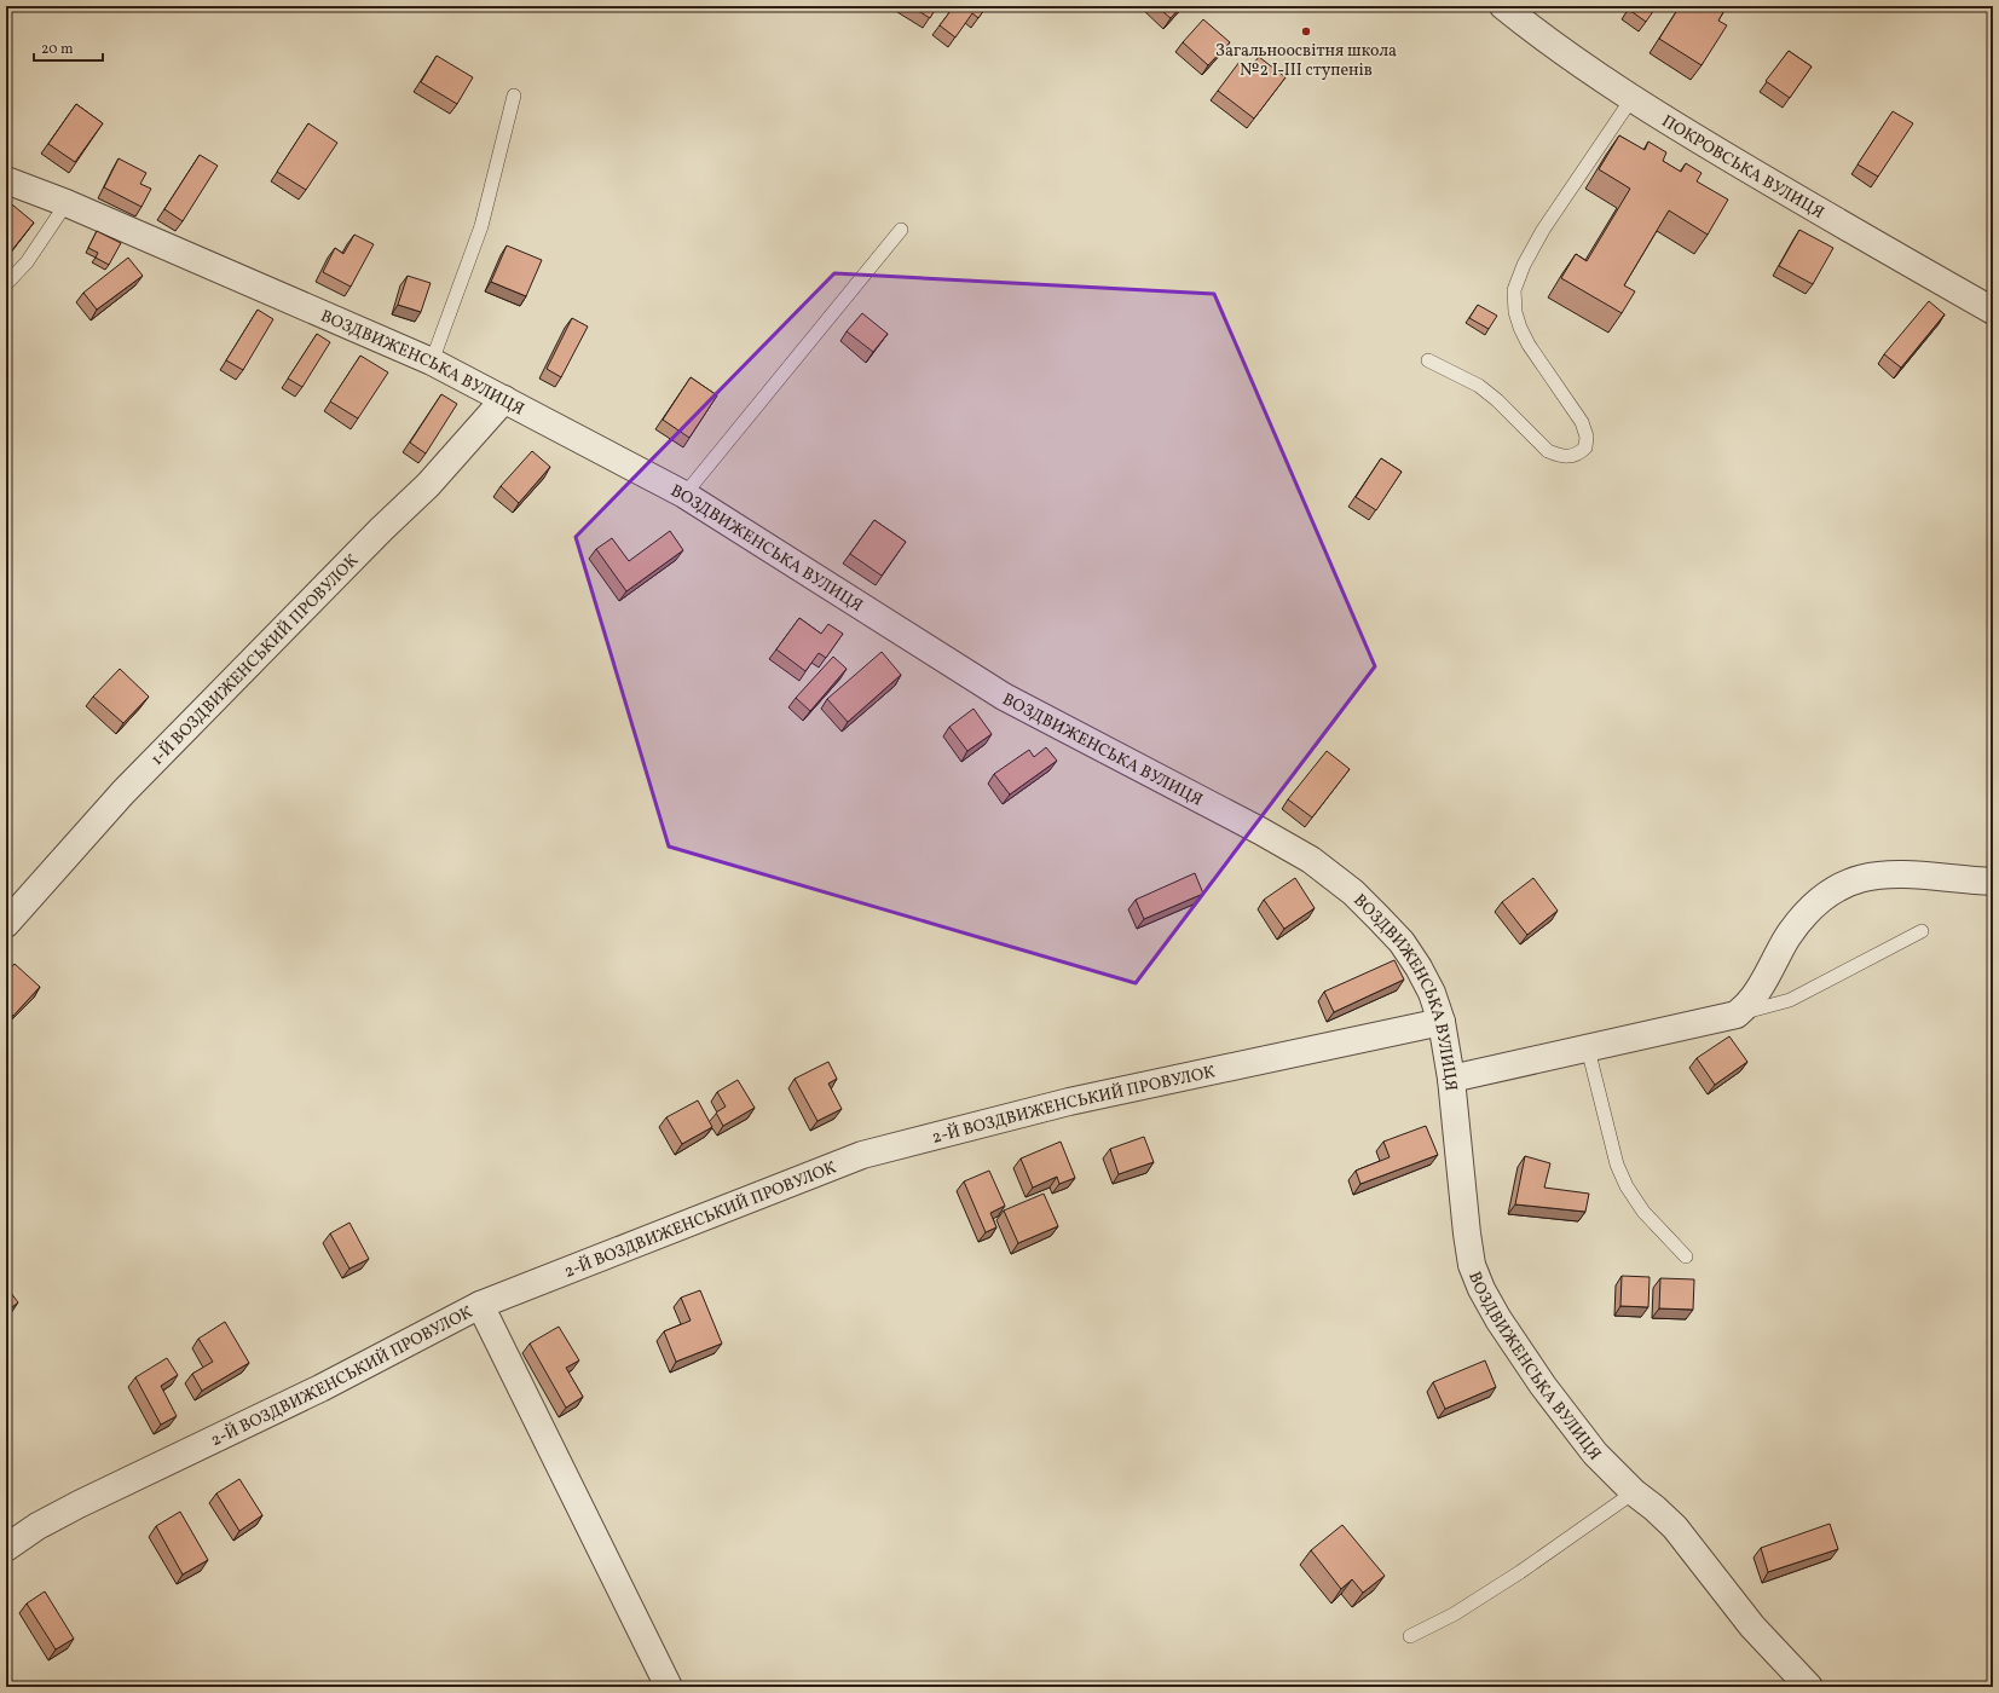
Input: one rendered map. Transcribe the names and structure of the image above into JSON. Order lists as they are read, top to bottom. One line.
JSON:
{"streets":{"street":["ПОКРОВСЬКА ВУЛИЦЯ","ВОЗДВИЖЕНСЬКА ВУЛИЦЯ","1-Й ВОЗДВИЖЕНСЬКИЙ ПРОВУЛОК","2-Й ВОЗДВИЖЕНСЬКИЙ ПРОВУЛОК"]},"crossings":[["ВОЗДВИЖЕНСЬКА ВУЛИЦЯ","1-Й ВОЗДВИЖЕНСЬКИЙ ПРОВУЛОК"],["ВОЗДВИЖЕНСЬКА ВУЛИЦЯ","2-Й ВОЗДВИЖЕНСЬКИЙ ПРОВУЛОК"]],"places":["Загальноосвітня школа №2 I-III ступенів"],"scale_bar":"20 m"}
